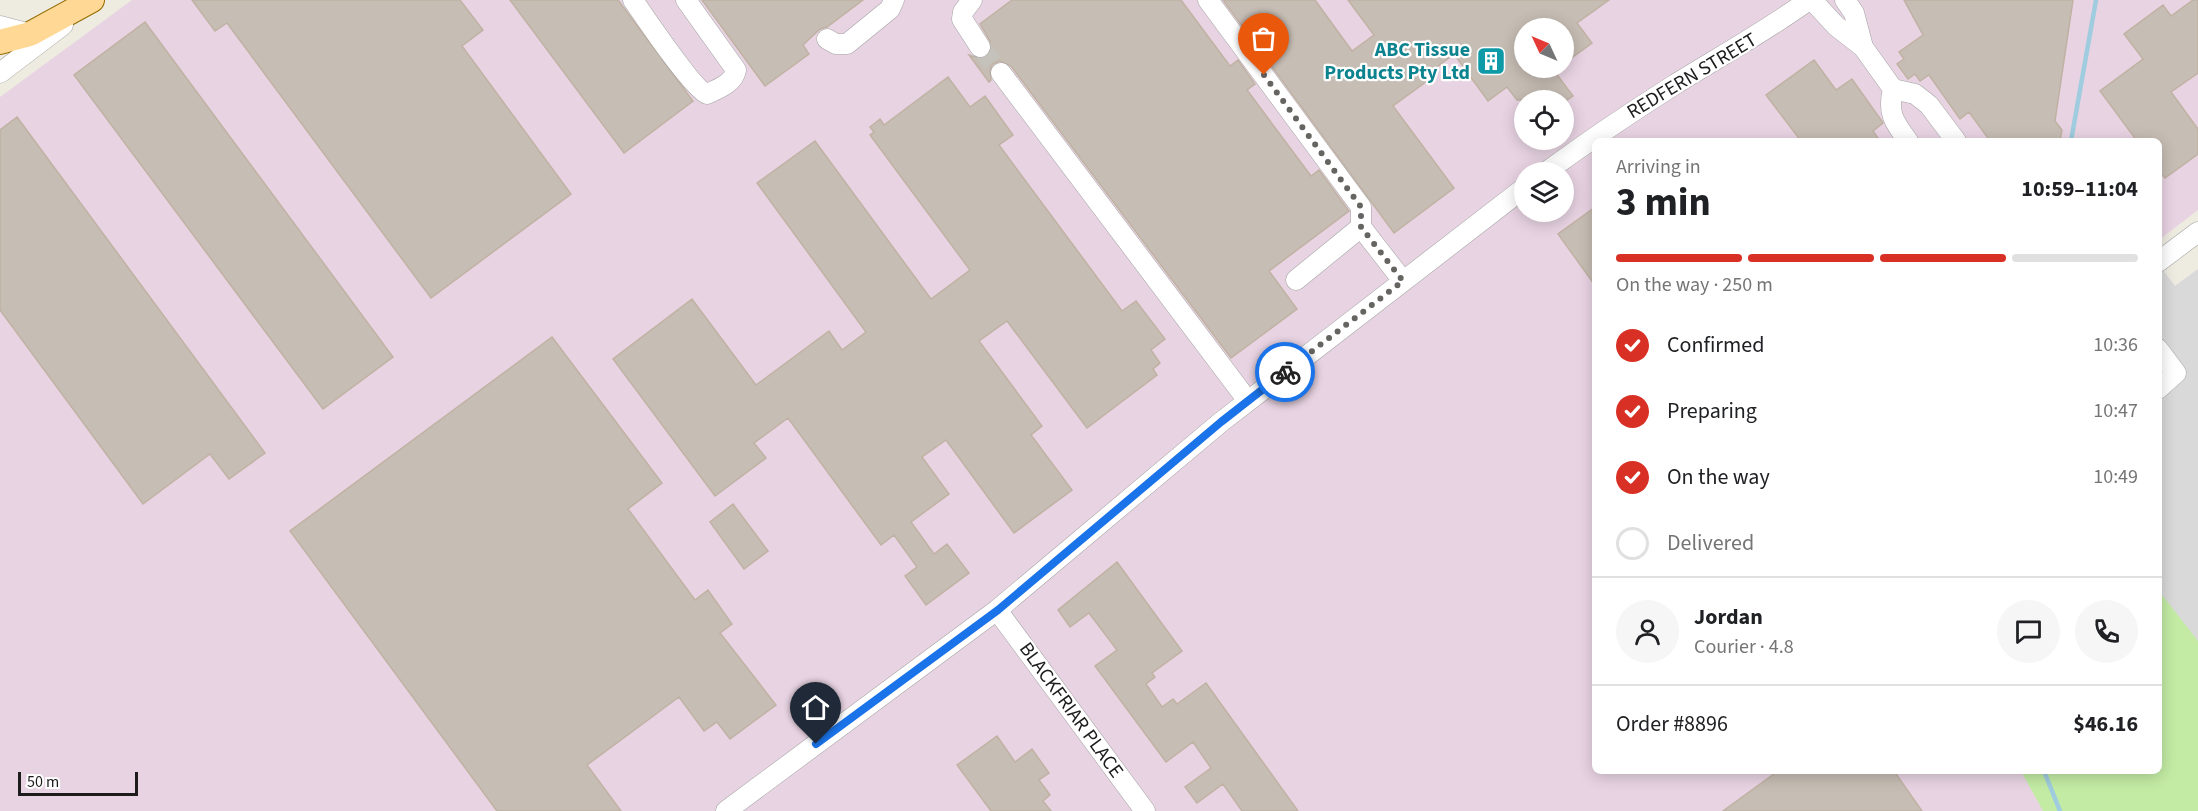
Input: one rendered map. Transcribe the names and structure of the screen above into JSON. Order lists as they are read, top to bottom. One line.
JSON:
{"streets":{"street":["REDFERN STREET","BLACKFRIAR PLACE"]},"places":{"building":["ABC Tissue Products Pty Ltd"]},"scale_bar":"50 m","north":"top left","page":{"heading":["3 min","Arriving in","10:59–11:04"],"panel":["Jordan","Courier · 4.8","Order #8896","$46.16"],"bar":"On the way · 250 m","list":[["Confirmed","10:36"],["Preparing","10:47"],["On the way","10:49"],"Delivered"],"scale":"50 m"}}
